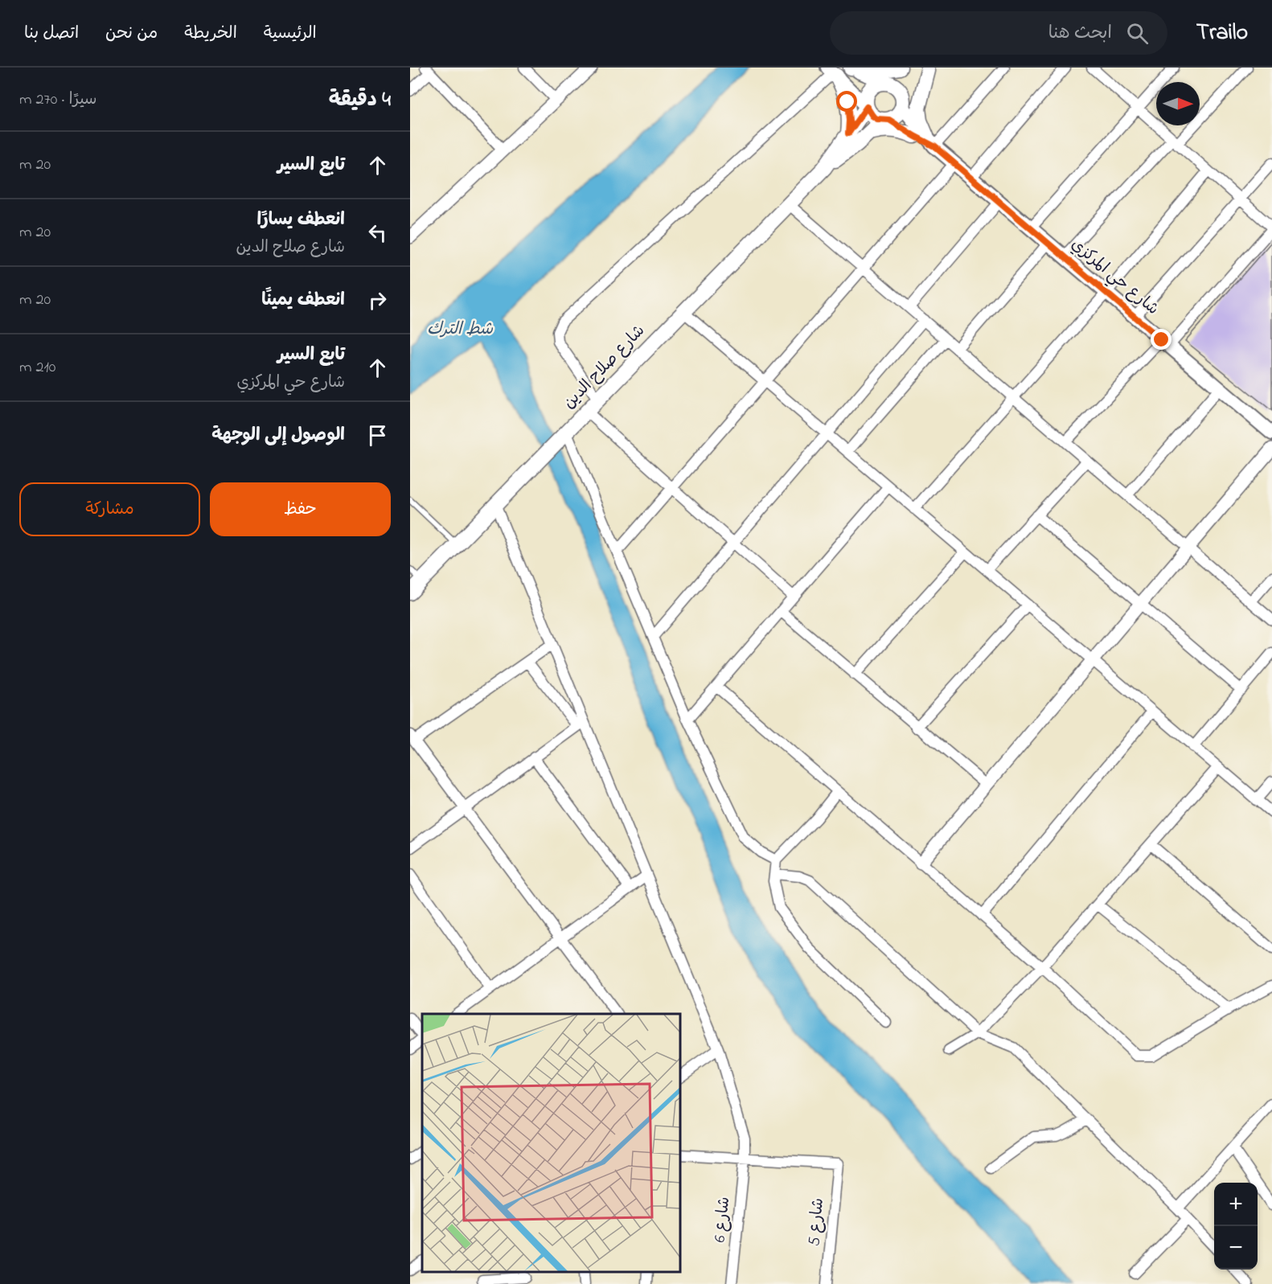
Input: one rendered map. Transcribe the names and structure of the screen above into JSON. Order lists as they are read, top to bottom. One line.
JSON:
{"streets":{"main road":["شارع حي المركزي","شارع صلاح الدين"],"street":["شارع 6","شارع 5"]},"crossings":[["شارع حي المركزي","شارع صلاح الدين"],["شارع صلاح الدين","شارع 6"],["شارع 6","شارع 5"]],"water":["شط الترك"],"north":"right","page":{"header":"Trailo","search":"ابحث هنا","nav":["الرئيسية","الخريطة","من نحن","اتصل بنا"],"heading":["4 دقيقة","سيرًا · 270 m"],"list":[["تابع السير","20 m"],["انعطف يسارًا","شارع صلاح الدين","20 m"],["انعطف يمينًا","20 m"],["تابع السير","شارع حي المركزي","210 m"],"الوصول إلى الوجهة"],"buttons":["حفظ","مشاركة"],"map_buttons":["+","−"]}}
